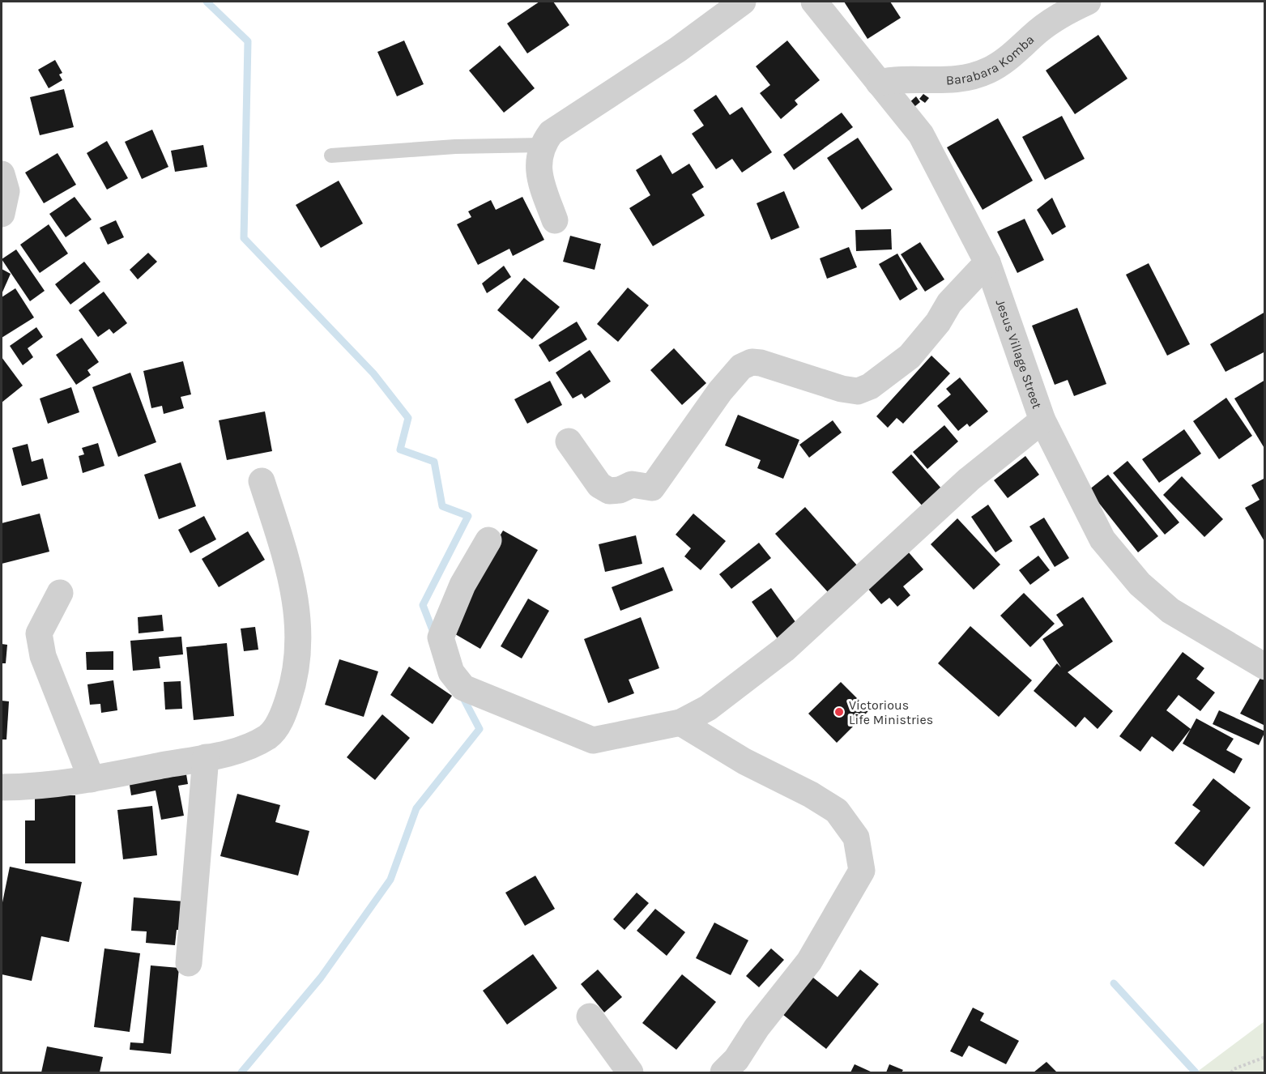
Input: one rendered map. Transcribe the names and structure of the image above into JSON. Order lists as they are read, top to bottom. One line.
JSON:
{"streets":{"street":["Barabara Komba","Jesus Village Street"]},"crossings":[["Barabara Komba","Jesus Village Street"]],"places":["Victorious Life Ministries"]}
